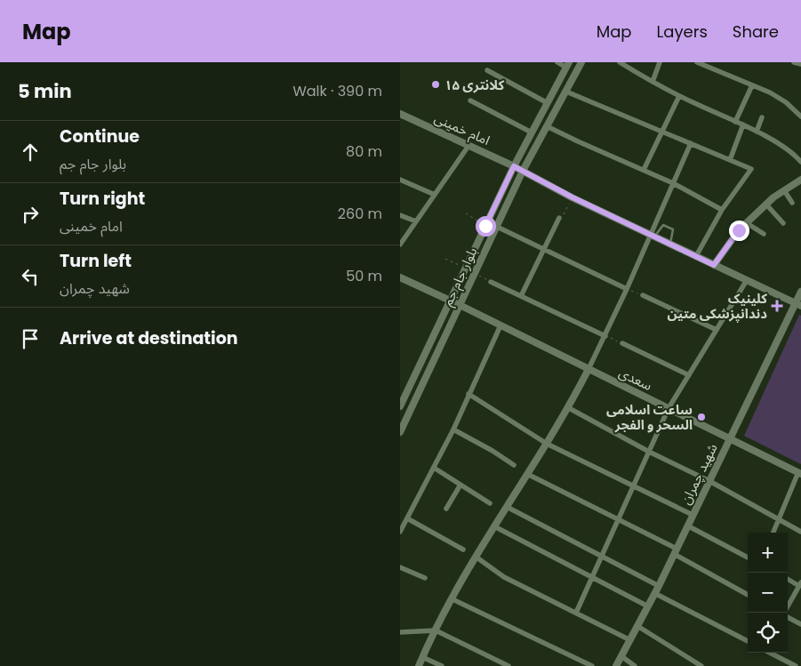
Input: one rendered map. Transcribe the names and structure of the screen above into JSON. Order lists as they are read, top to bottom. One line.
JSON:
{"streets":{"main road":["امام خمینی","بلوار جام جم","سعدی","شهید چمران"]},"crossings":[["امام خمینی","بلوار جام جم"],["بلوار جام جم","سعدی"],["سعدی","شهید چمران"]],"places":{"other":["کلانتری ۱۵","ساعت اسلامی السحر و الفجر"],"health":["کلینیک دندانپزشکی متین"]},"page":{"header":"Map","nav":["Map","Layers","Share"],"heading":["5 min","Walk · 390 m"],"list":[["Continue","بلوار جام جم","80 m"],["Turn right","امام خمینی","260 m"],["Turn left","شهید چمران","50 m"],"Arrive at destination"],"map_buttons":["+","−"]}}
